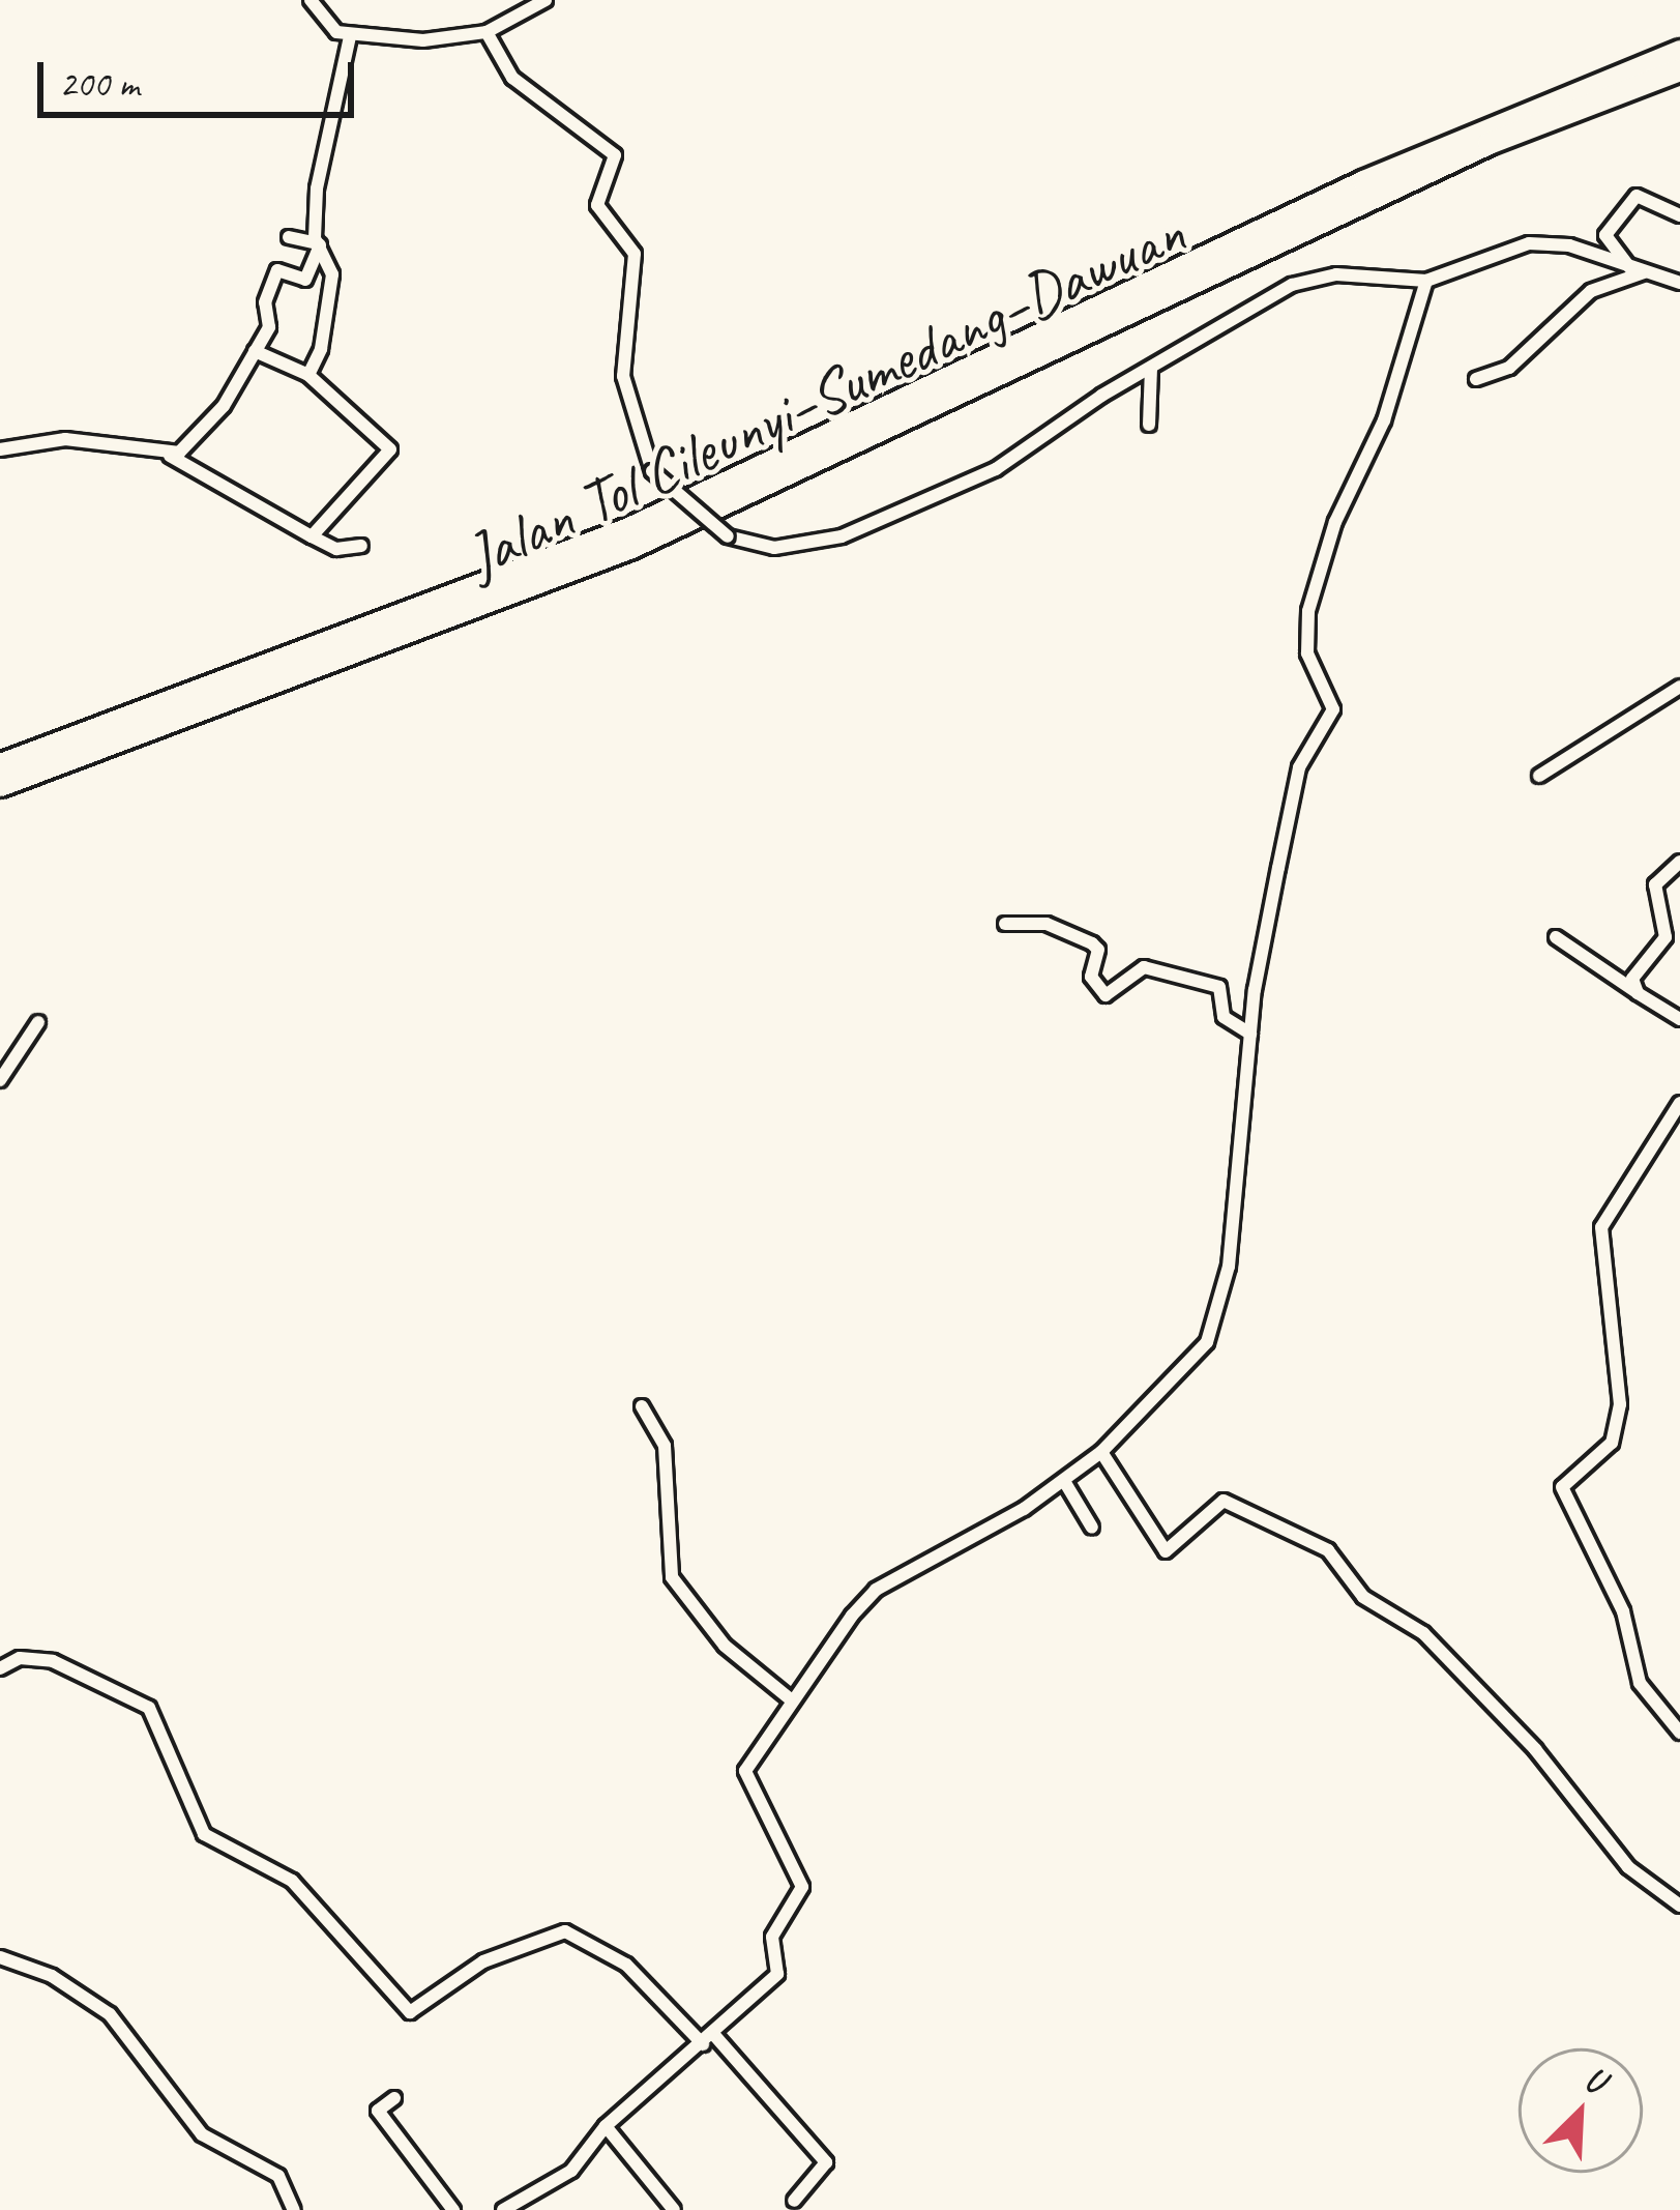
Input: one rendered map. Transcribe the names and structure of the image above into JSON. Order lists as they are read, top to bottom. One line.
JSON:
{"streets":{"highway":["Jalan Tol Cileunyi–Sumedang–Dawuan"]},"scale_bar":"200 m","north":"top right"}
